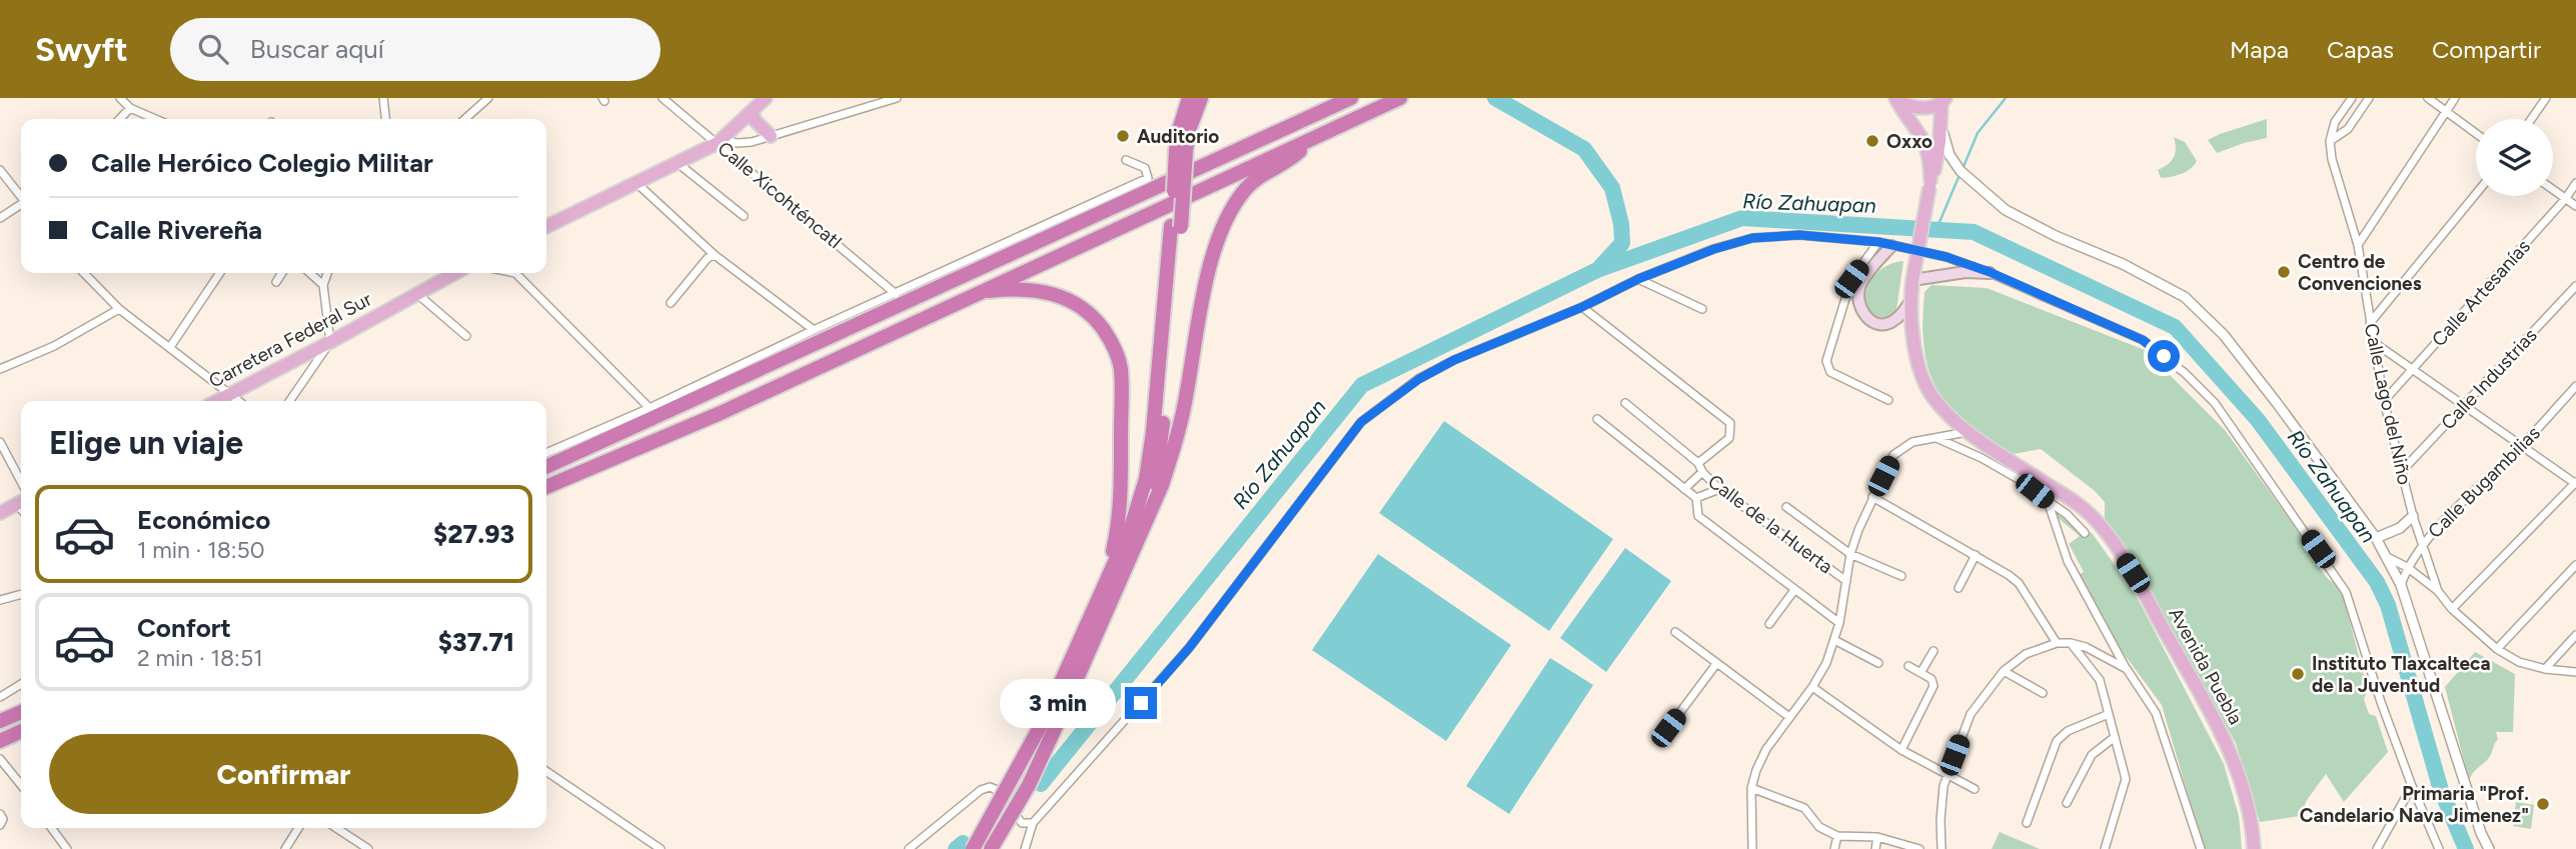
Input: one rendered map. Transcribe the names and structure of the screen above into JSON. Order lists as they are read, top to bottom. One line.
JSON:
{"streets":{"main road":["Carretera Federal Sur","Avenida Puebla"],"street":["Calle Xicohténcatl","Calle Artesanías","Calle Industrias","Calle Lago del Niño","Calle Bugambilias","Calle de la Huerta"]},"crossings":[["Calle Artesanías","Calle Lago del Niño"],["Calle Industrias","Calle Lago del Niño"],["Calle Lago del Niño","Calle Bugambilias"]],"water":["Río Zahuapan"],"places":["Auditorio","Oxxo","Centro de Convenciones","Instituto Tlaxcalteca de la Juventud","Primaria \"Prof. Candelario Nava Jimenez\""],"page":{"header":"Swyft","search":"Buscar aquí","nav":["Mapa","Capas","Compartir"],"banner":["Calle Heróico Colegio Militar","Calle Rivereña"],"heading":"Elige un viaje","list":[{"name":"Económico","note":"1 min · 18:50","value":"$27.93"},{"name":"Confort","note":"2 min · 18:51","value":"$37.71"}],"bubble":"3 min","buttons":"Confirmar"}}
